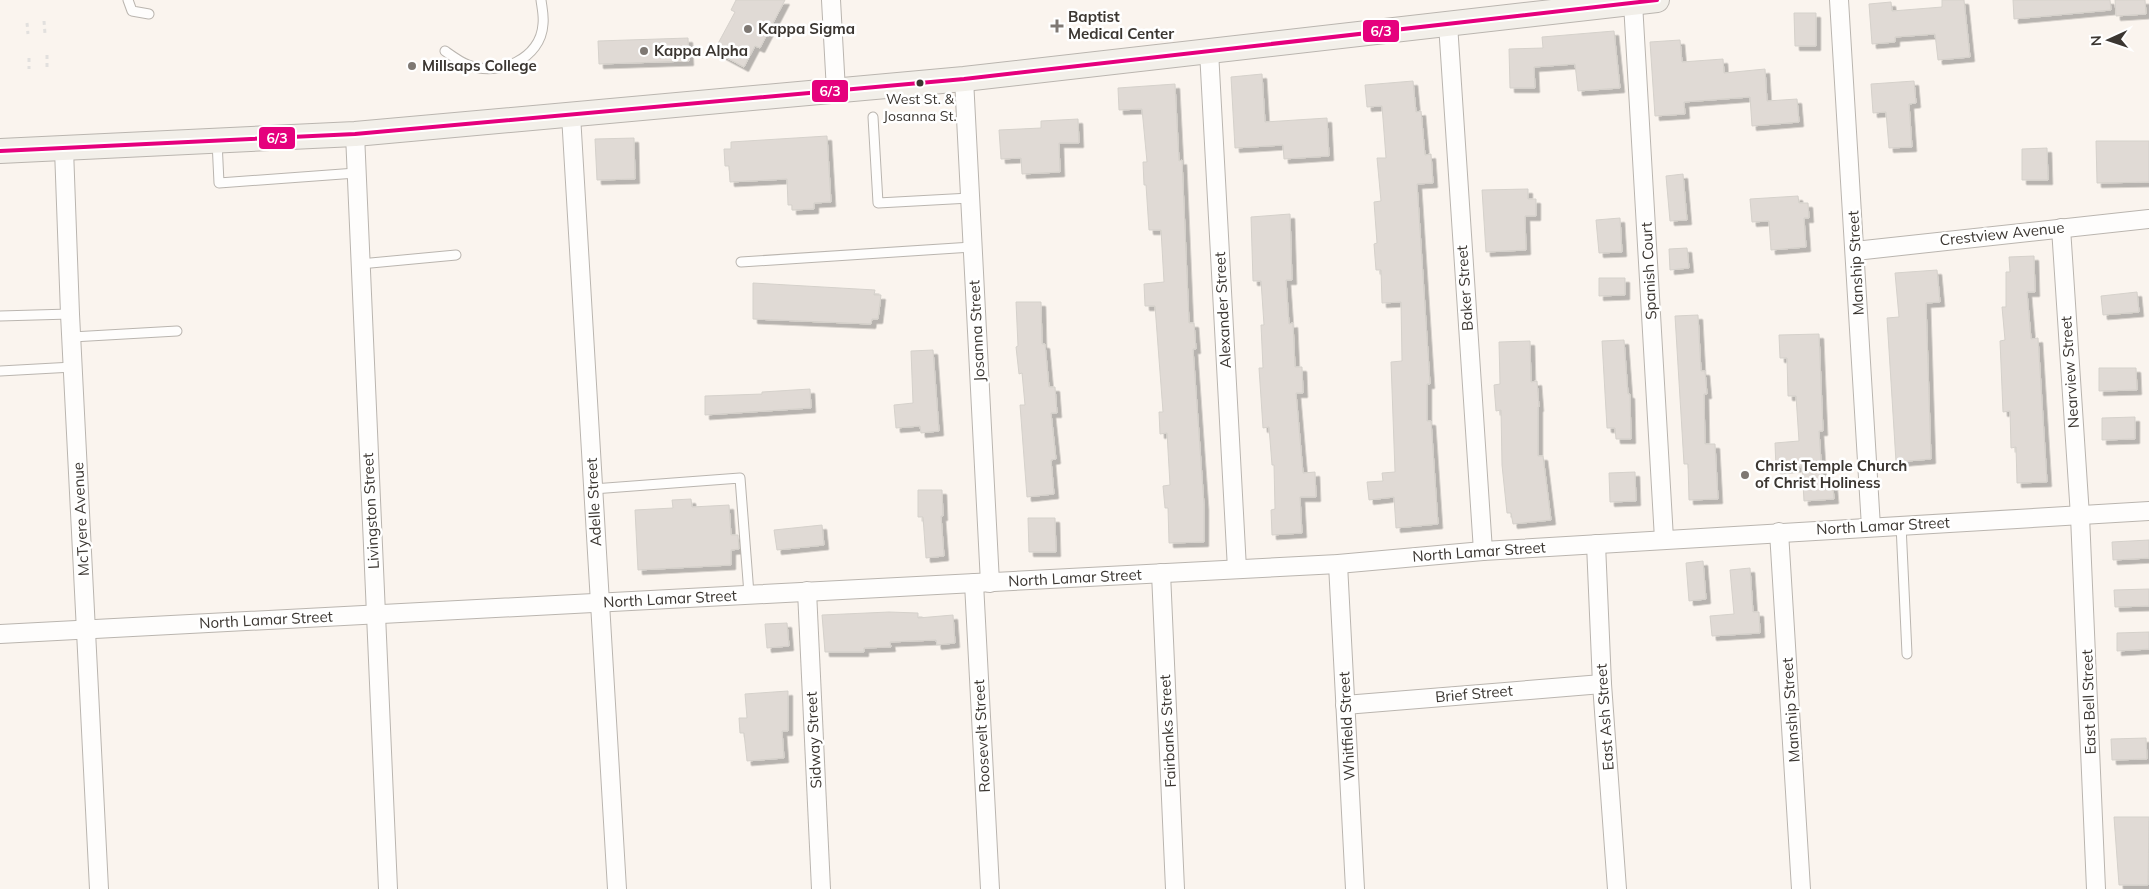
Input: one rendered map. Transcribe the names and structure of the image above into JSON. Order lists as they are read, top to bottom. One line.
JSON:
{"streets":{"street":["Crestview Avenue","Manship Street","Spanish Court","Baker Street","Alexander Street","Josanna Street","Nearview Street","Adelle Street","Livingston Street","McTyere Avenue","North Lamar Street","Brief Street","East Bell Street","East Ash Street","Whitfield Street","Fairbanks Street","Roosevelt Street","Sidway Street"]},"crossings":[["Crestview Avenue","Manship Street"],["Crestview Avenue","Nearview Street"],["Manship Street","North Lamar Street"],["Spanish Court","North Lamar Street"],["Baker Street","North Lamar Street"],["Alexander Street","North Lamar Street"],["Josanna Street","North Lamar Street"],["Josanna Street","Roosevelt Street"],["Nearview Street","North Lamar Street"],["Nearview Street","East Bell Street"],["Adelle Street","North Lamar Street"],["Livingston Street","North Lamar Street"],["McTyere Avenue","North Lamar Street"],["North Lamar Street","East Bell Street"],["North Lamar Street","East Ash Street"],["North Lamar Street","Whitfield Street"],["North Lamar Street","Fairbanks Street"],["North Lamar Street","Roosevelt Street"],["North Lamar Street","Sidway Street"],["Brief Street","East Ash Street"],["Brief Street","Whitfield Street"]],"places":{"health":["Baptist Medical Center"],"other":["Kappa Sigma","Kappa Alpha","Millsaps College","West St. & Josanna St.","Christ Temple Church of Christ Holiness"]},"lines":["transit line 6/3"],"north":"left"}
